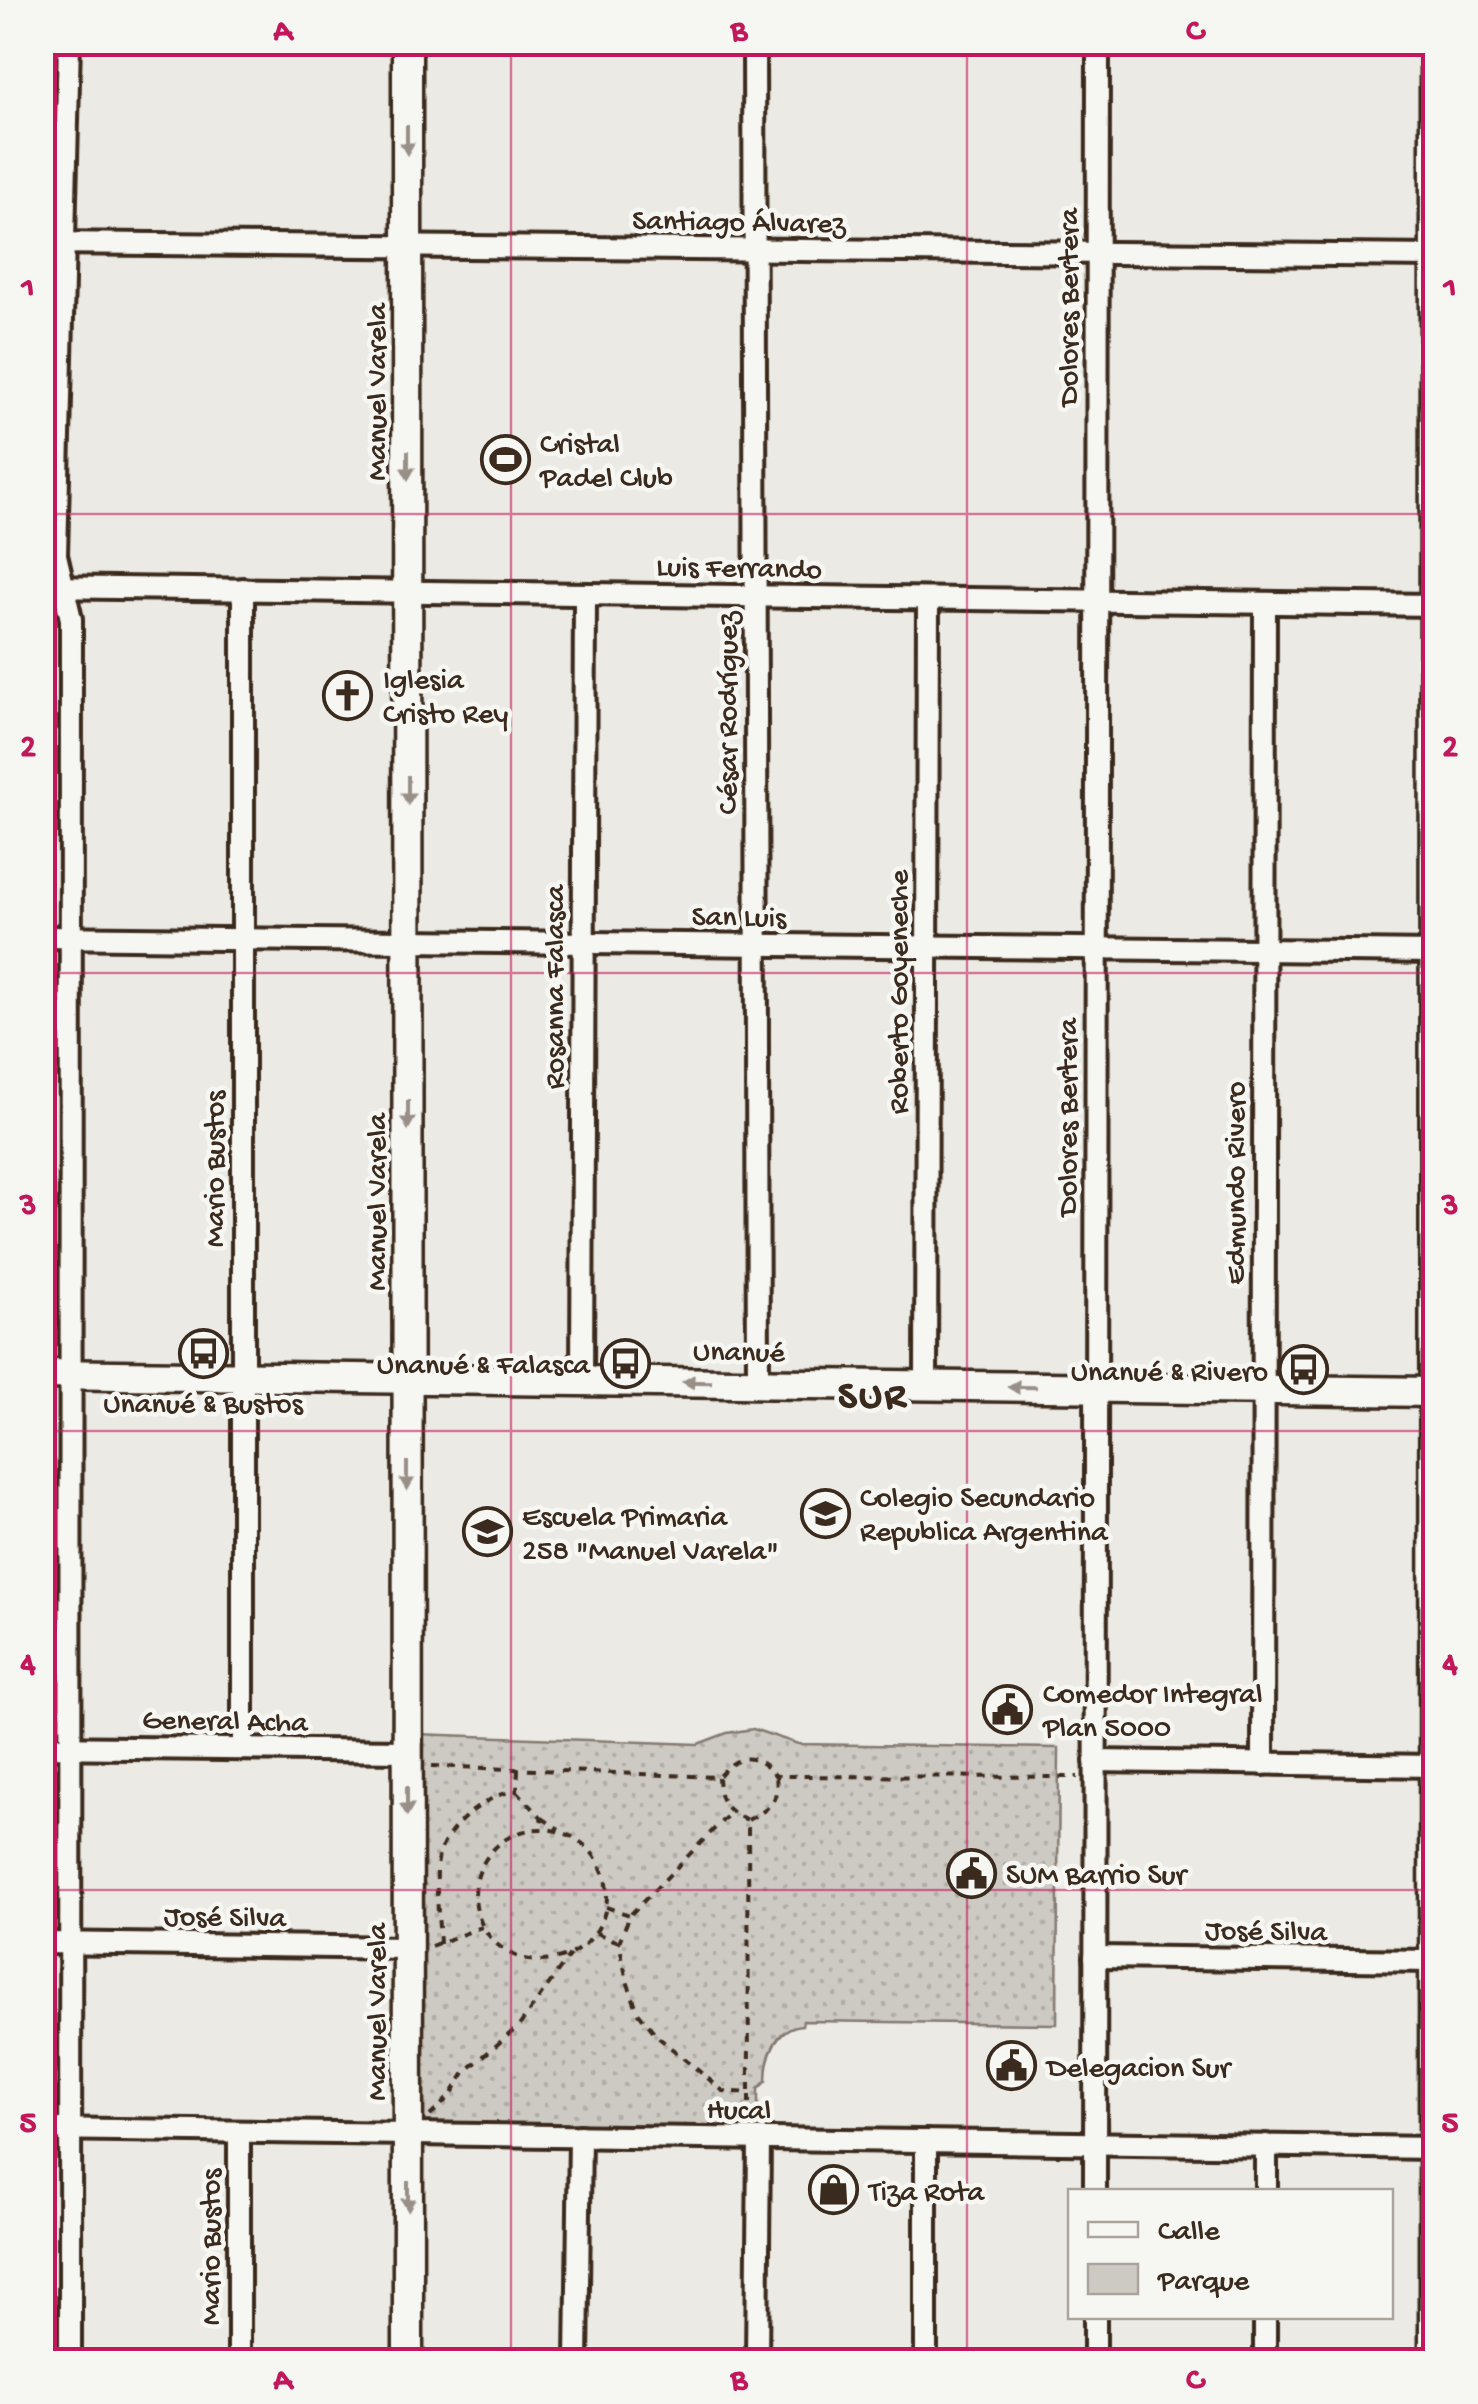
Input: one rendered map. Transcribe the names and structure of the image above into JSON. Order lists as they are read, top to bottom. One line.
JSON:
{"streets":{"street":["Santiago Álvarez","Dolores Bertera","Manuel Varela","Luis Ferrando","César Rodríguez","San Luis","Rosanna Falasca","Roberto Goyeneche","Mario Bustos","Edmundo Rivero","Unanué","General Acha","José Silva","Hucal"]},"crossings":[["Santiago Álvarez","Dolores Bertera"],["Santiago Álvarez","Manuel Varela"],["Santiago Álvarez","César Rodríguez"],["Dolores Bertera","Luis Ferrando"],["Dolores Bertera","San Luis"],["Dolores Bertera","Unanué"],["Dolores Bertera","José Silva"],["Dolores Bertera","Hucal"],["Manuel Varela","Luis Ferrando"],["Manuel Varela","San Luis"],["Manuel Varela","Unanué"],["Manuel Varela","General Acha"],["Manuel Varela","José Silva"],["Manuel Varela","Hucal"],["Luis Ferrando","César Rodríguez"],["Luis Ferrando","Rosanna Falasca"],["Luis Ferrando","Roberto Goyeneche"],["Luis Ferrando","Mario Bustos"],["Luis Ferrando","Edmundo Rivero"],["César Rodríguez","San Luis"],["César Rodríguez","Unanué"],["San Luis","Rosanna Falasca"],["San Luis","Roberto Goyeneche"],["San Luis","Mario Bustos"],["San Luis","Edmundo Rivero"],["Rosanna Falasca","Unanué"],["Roberto Goyeneche","Unanué"],["Mario Bustos","Unanué"],["Mario Bustos","General Acha"],["Mario Bustos","Hucal"],["Edmundo Rivero","Unanué"]],"one_way":["Manuel Varela"],"districts":["SUR"],"places":{"sports":["Cristal Padel Club"],"church":["Iglesia Cristo Rey"],"bus stop":["Unanué & Bustos","Unanué & Falasca","Unanué & Rivero"],"school or university":["Colegio Secundario Republica Argentina","Escuela Primaria 258 \"Manuel Varela\""],"public building":["Comedor Integral Plan 5000","SUM Barrio Sur","Delegacion Sur"],"shop":["Tiza Rota"]},"legend":["Calle","Parque"],"grid":{"columns":["A","B","C"],"rows":["1","2","3","4","5"]}}
